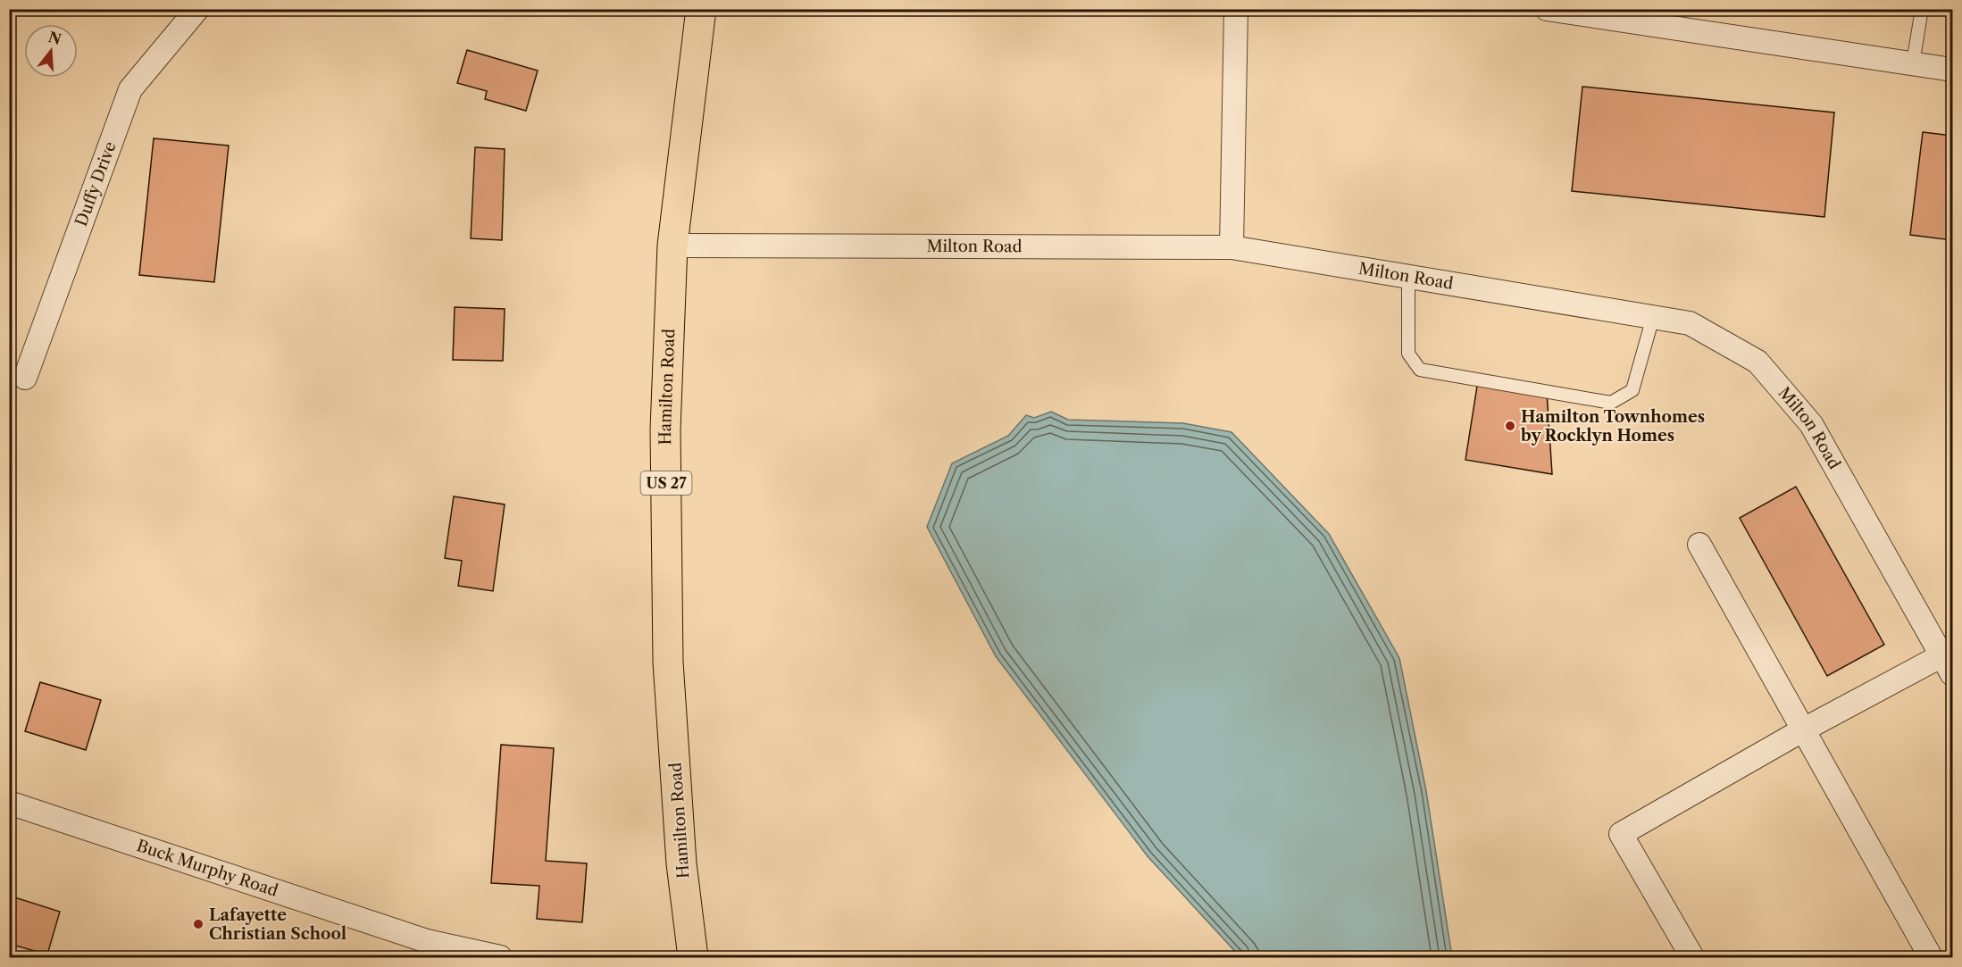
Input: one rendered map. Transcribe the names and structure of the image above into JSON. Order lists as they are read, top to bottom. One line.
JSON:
{"streets":{"highway":["Hamilton Road","US 27"],"street":["Duffy Drive","Milton Road","Buck Murphy Road"]},"crossings":[["Milton Road","Hamilton Road"]],"places":["Hamilton Townhomes by Rocklyn Homes","Lafayette Christian School"],"north":"top"}
